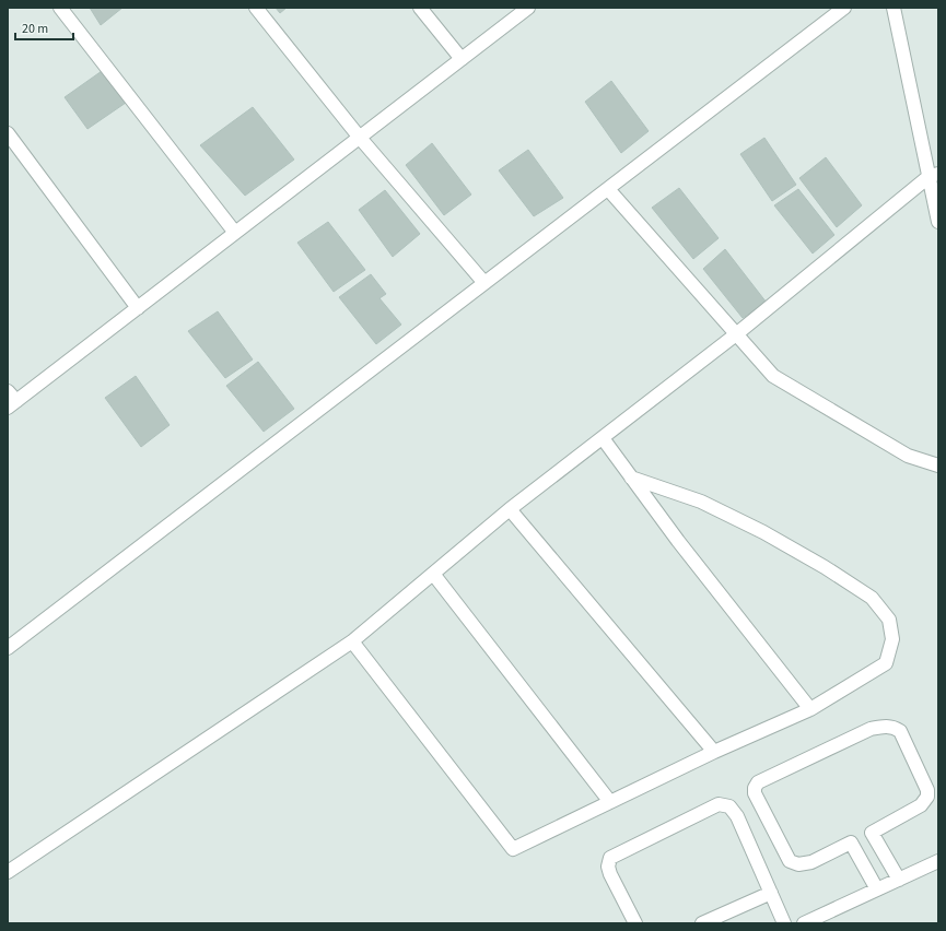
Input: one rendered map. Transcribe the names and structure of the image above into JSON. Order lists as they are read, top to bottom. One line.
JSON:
{"scale_bar":"20 m"}
